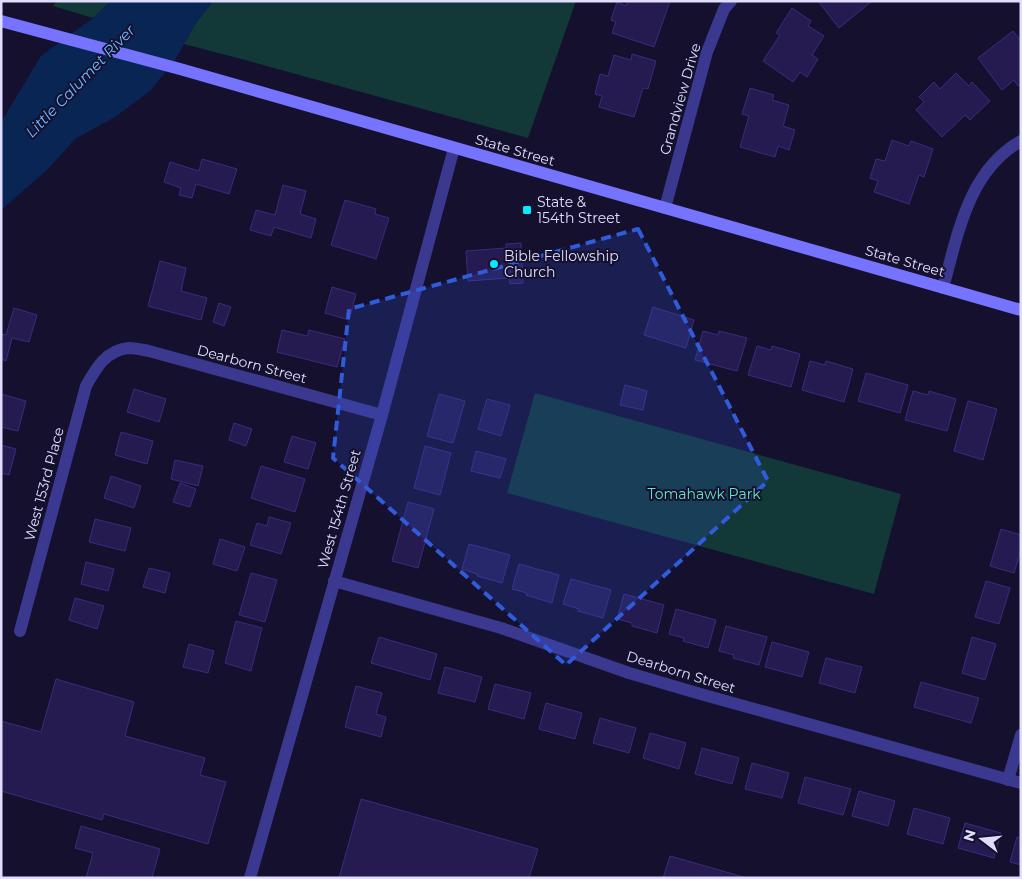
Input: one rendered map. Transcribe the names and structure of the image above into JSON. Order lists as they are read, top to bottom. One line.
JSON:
{"streets":{"main road":["State Street"],"street":["Grandview Drive","Dearborn Street","West 153rd Place","West 154th Street"]},"crossings":[["Grandview Drive","State Street"],["State Street","West 154th Street"],["Dearborn Street","West 153rd Place"],["Dearborn Street","West 154th Street"]],"water":["Little Calumet River"],"parks":["Tomahawk Park"],"places":{"transit":["State & 154th Street"],"other":["Bible Fellowship Church"]},"north":"left"}
